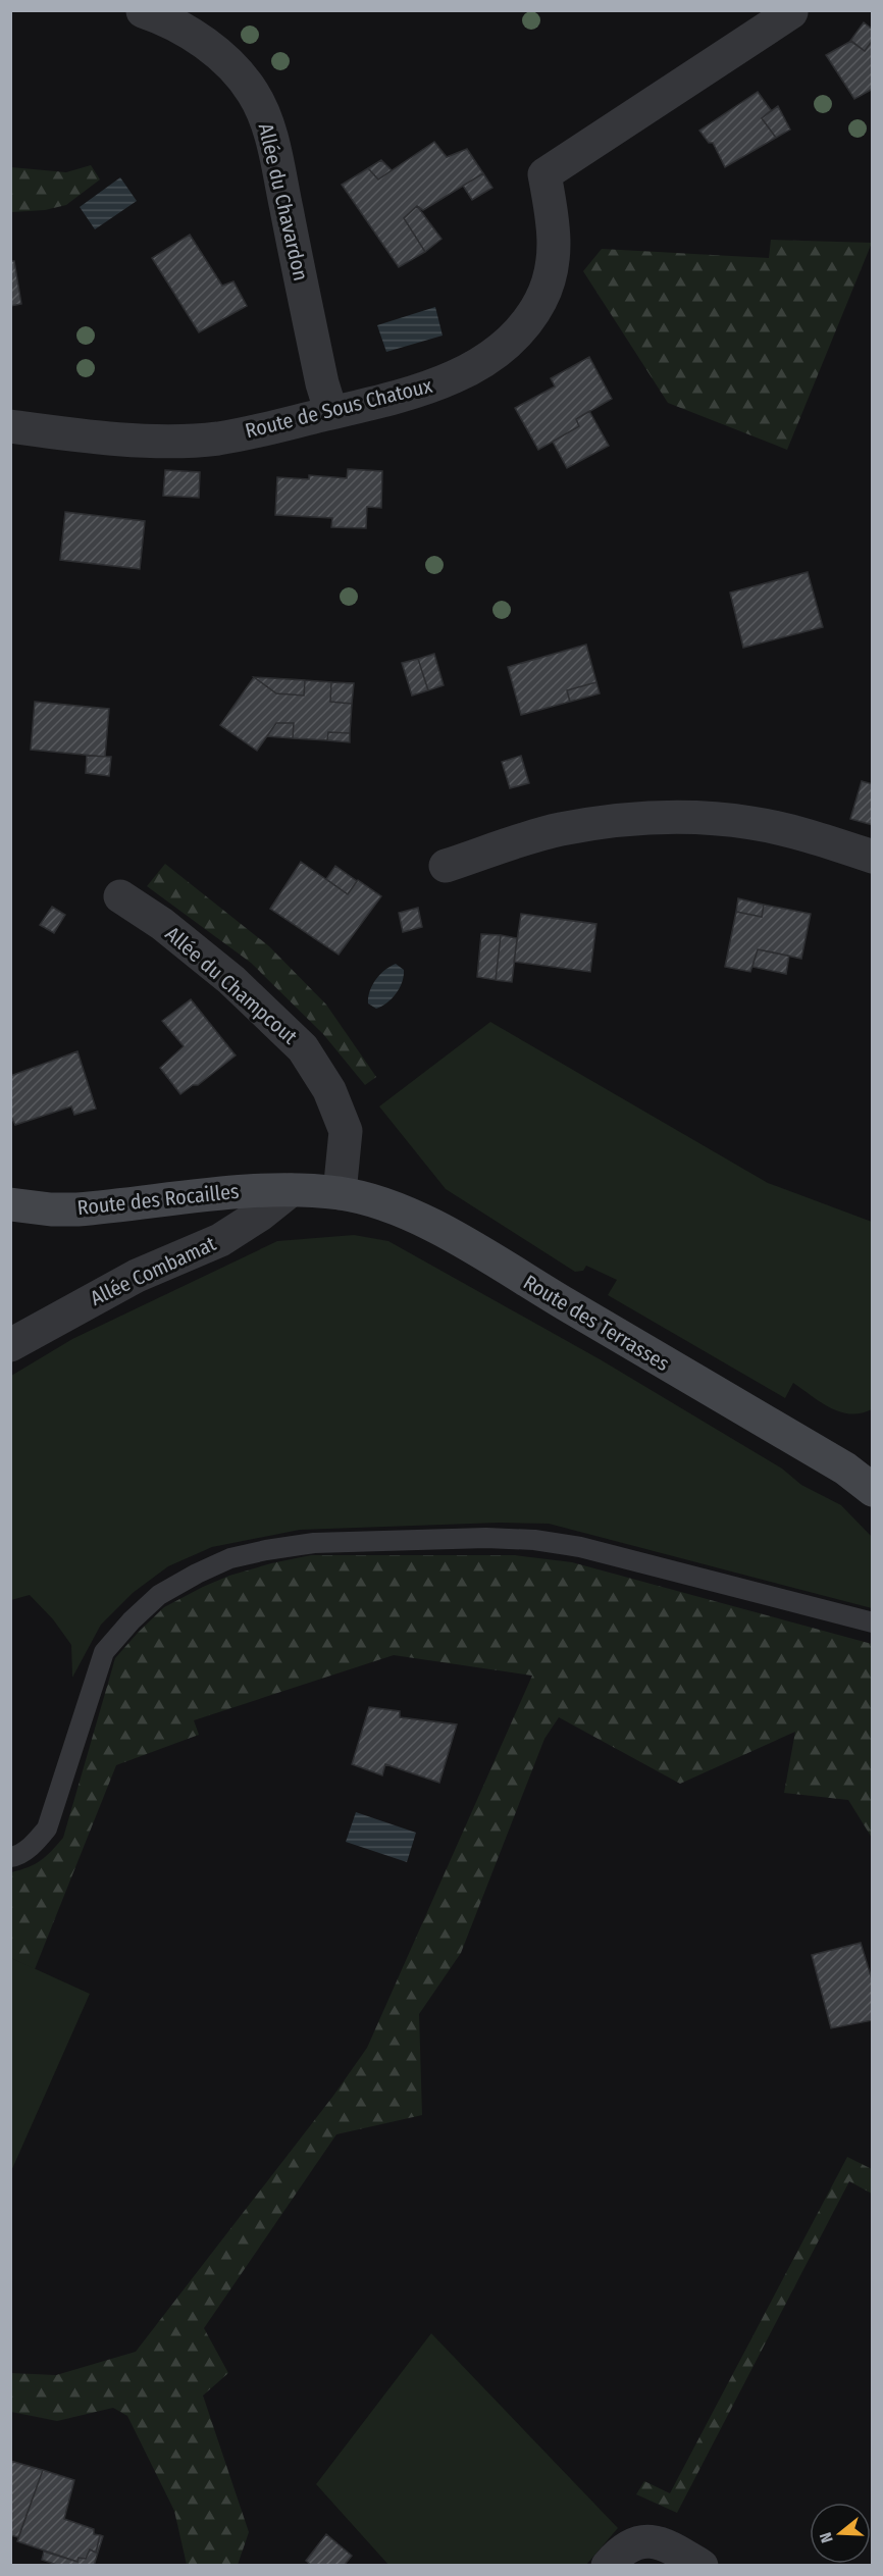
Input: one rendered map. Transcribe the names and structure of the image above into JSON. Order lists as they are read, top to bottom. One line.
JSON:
{"streets":{"street":["Allée du Chavardon","Route de Sous Chatoux","Allée du Champcout","Route des Rocailles","Allée Combamat","Route des Terrasses"]},"crossings":[["Allée du Chavardon","Route de Sous Chatoux"],["Allée du Champcout","Route des Terrasses"],["Route des Rocailles","Allée Combamat"],["Route des Rocailles","Route des Terrasses"],["Allée Combamat","Route des Terrasses"]],"north":"left"}
